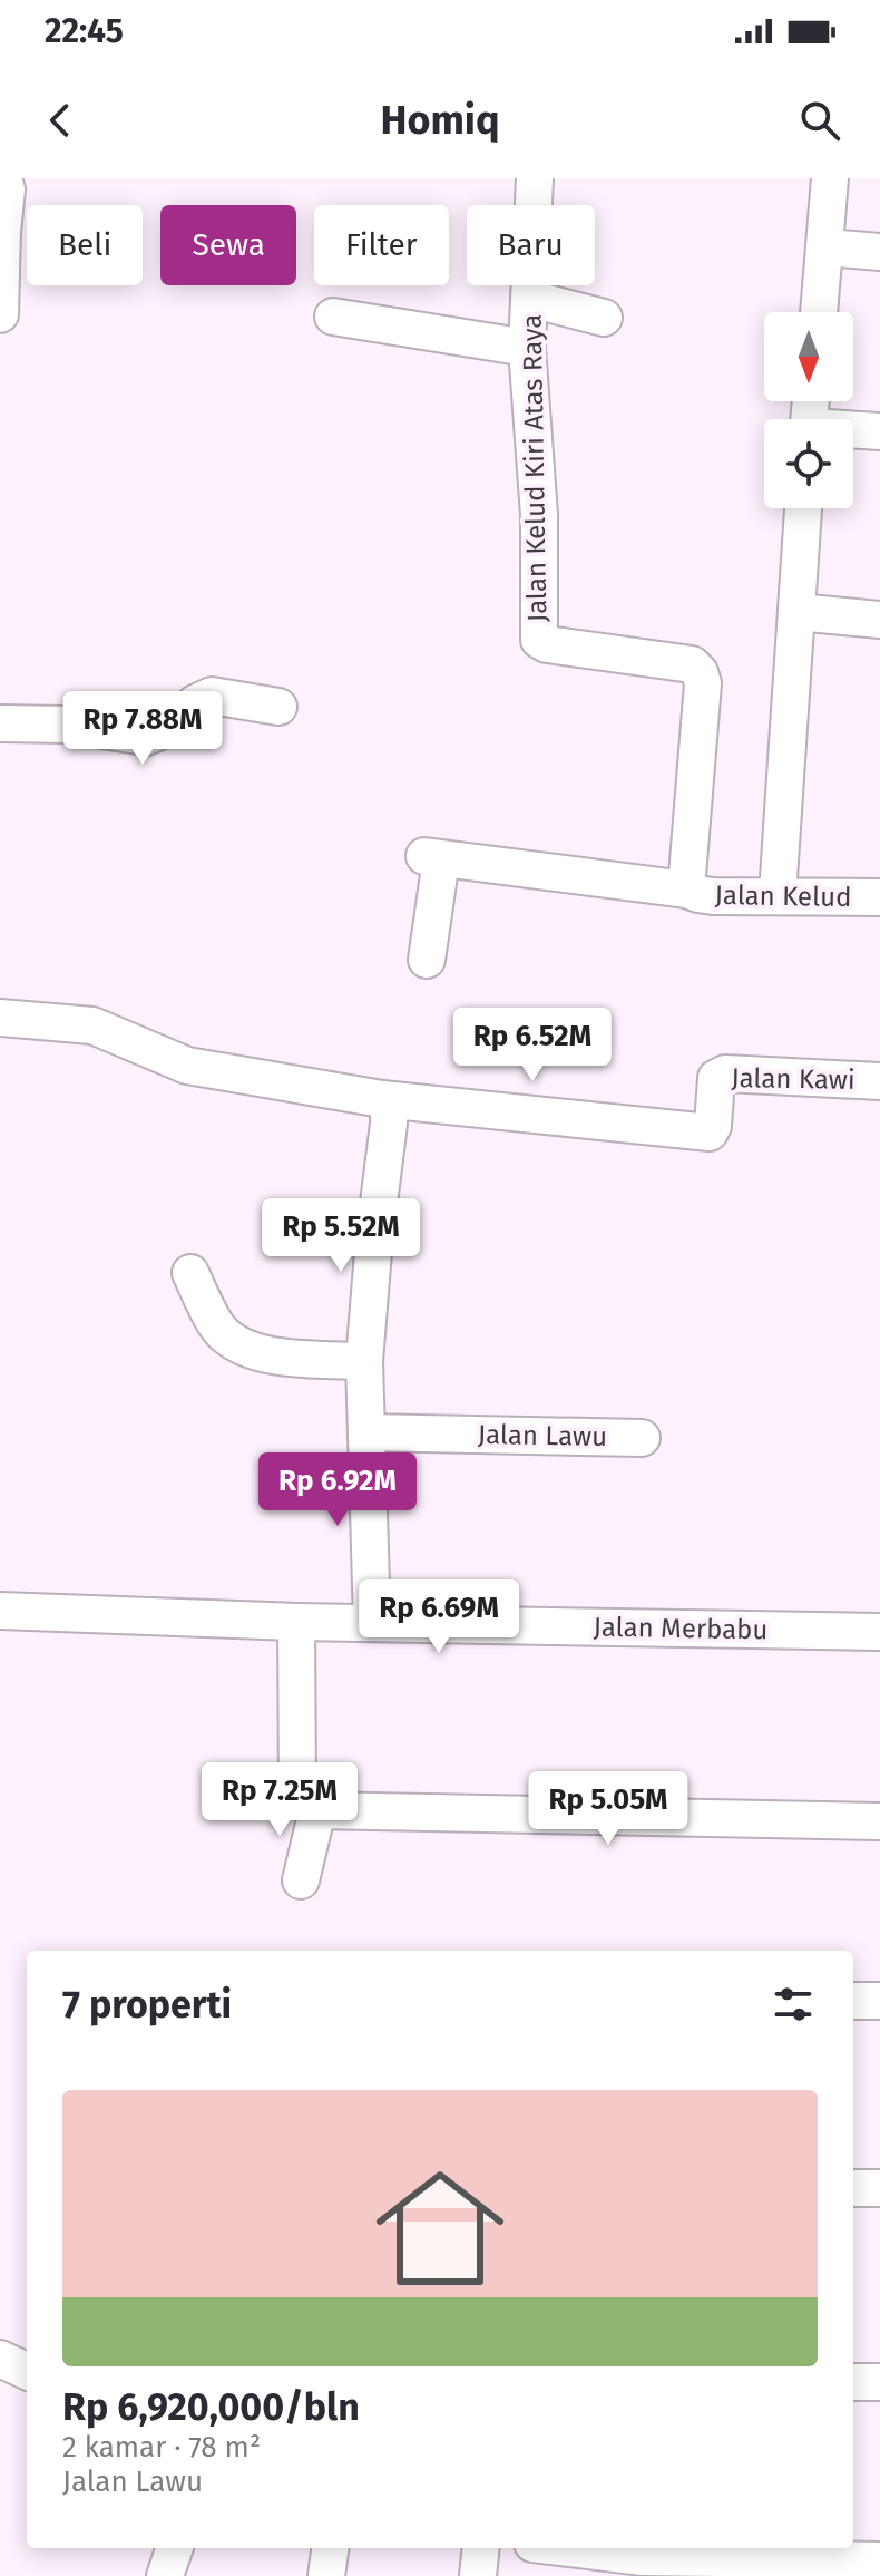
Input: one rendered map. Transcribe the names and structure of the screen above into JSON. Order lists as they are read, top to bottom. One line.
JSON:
{"streets":{"street":["Jalan Kelud Kiri Atas Raya","Jalan Kelud","Jalan Kawi","Jalan Lawu","Jalan Merbabu"]},"crossings":[["Jalan Kelud Kiri Atas Raya","Jalan Kelud"]],"north":"bottom","page":{"status":"22:45","header":"Homiq","chip":["Beli","Sewa","Filter","Baru"],"price":["Rp 7.88M","Rp 6.52M","Rp 5.52M","Rp 6.92M","Rp 6.69M","Rp 7.25M","Rp 5.05M"],"heading":"7 properti","list":[{"name":"Rp 6,920,000/bln","note":"2 kamar · 78 m² · Jalan Lawu"}]}}
